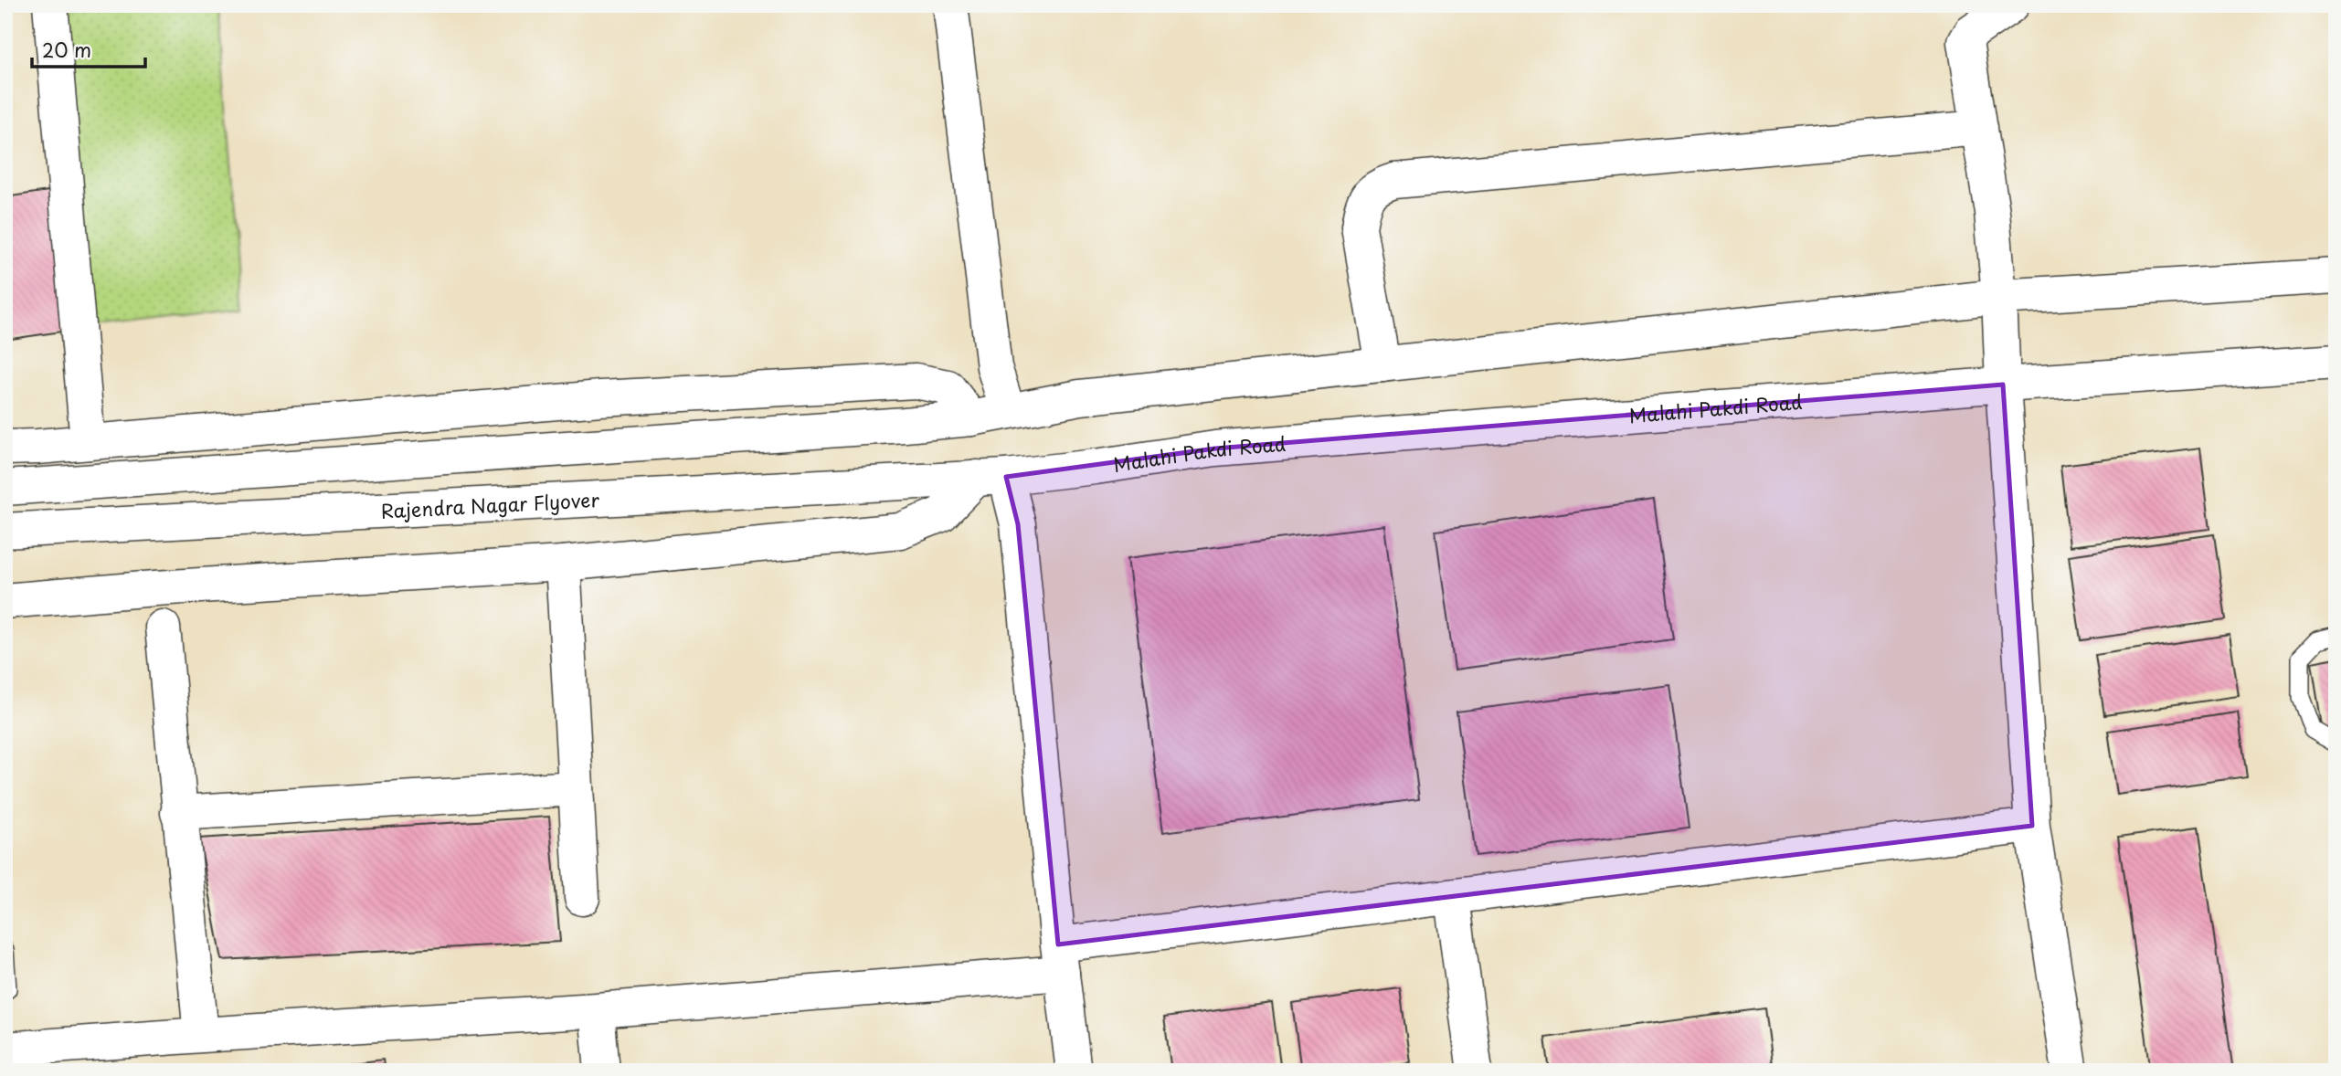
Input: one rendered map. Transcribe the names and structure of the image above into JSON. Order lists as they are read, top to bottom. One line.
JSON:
{"streets":{"street":["Malahi Pakdi Road","Rajendra Nagar Flyover"]},"crossings":[["Malahi Pakdi Road","Rajendra Nagar Flyover"]],"scale_bar":"20 m"}
